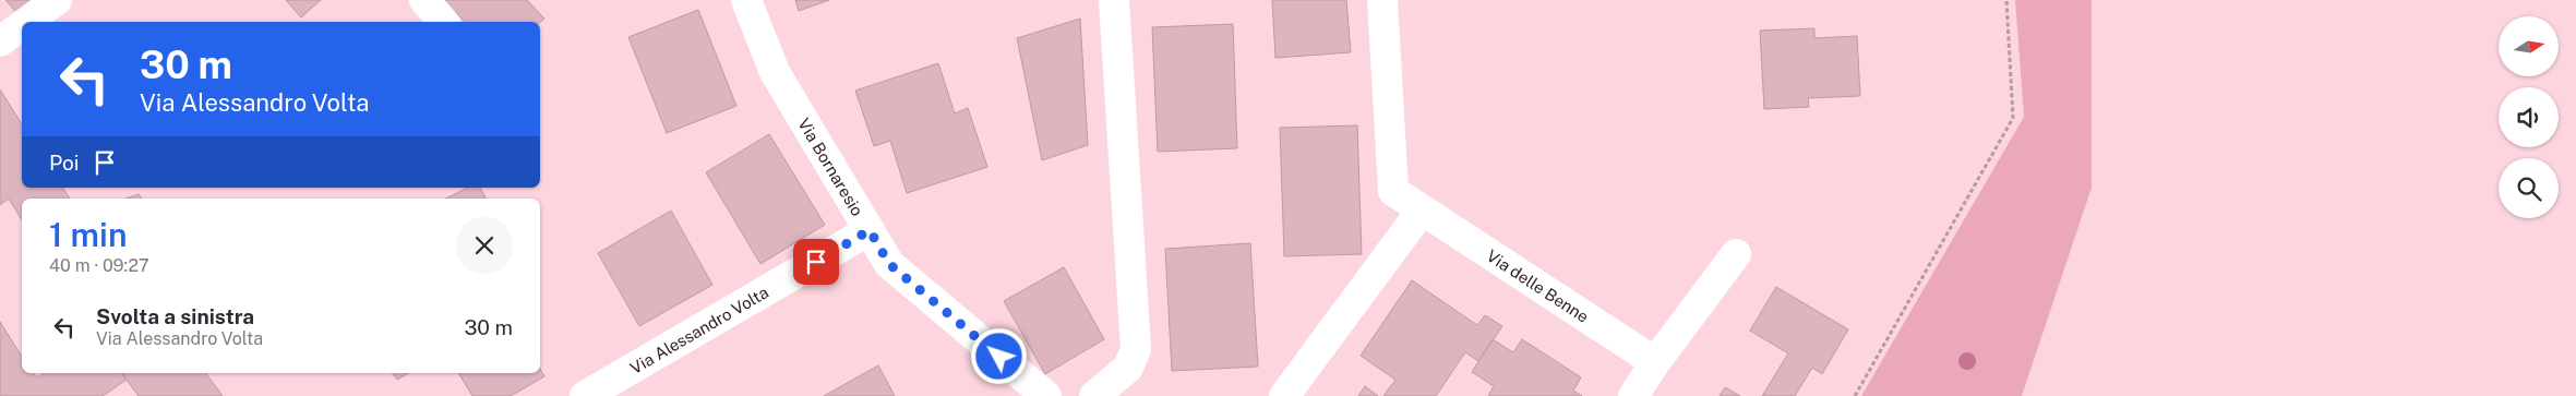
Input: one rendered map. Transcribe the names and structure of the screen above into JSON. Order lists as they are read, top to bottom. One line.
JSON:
{"streets":{"street":["Via Bornaresio","Via delle Benne","Via Alessandro Volta"]},"crossings":[["Via Bornaresio","Via Alessandro Volta"]],"north":"right","page":{"turn":["30 m","Via Alessandro Volta"],"then":"Poi","heading":["1 min","40 m · 09:27"],"list":[{"name":"Svolta a sinistra","note":"Via Alessandro Volta","value":"30 m"}]}}
